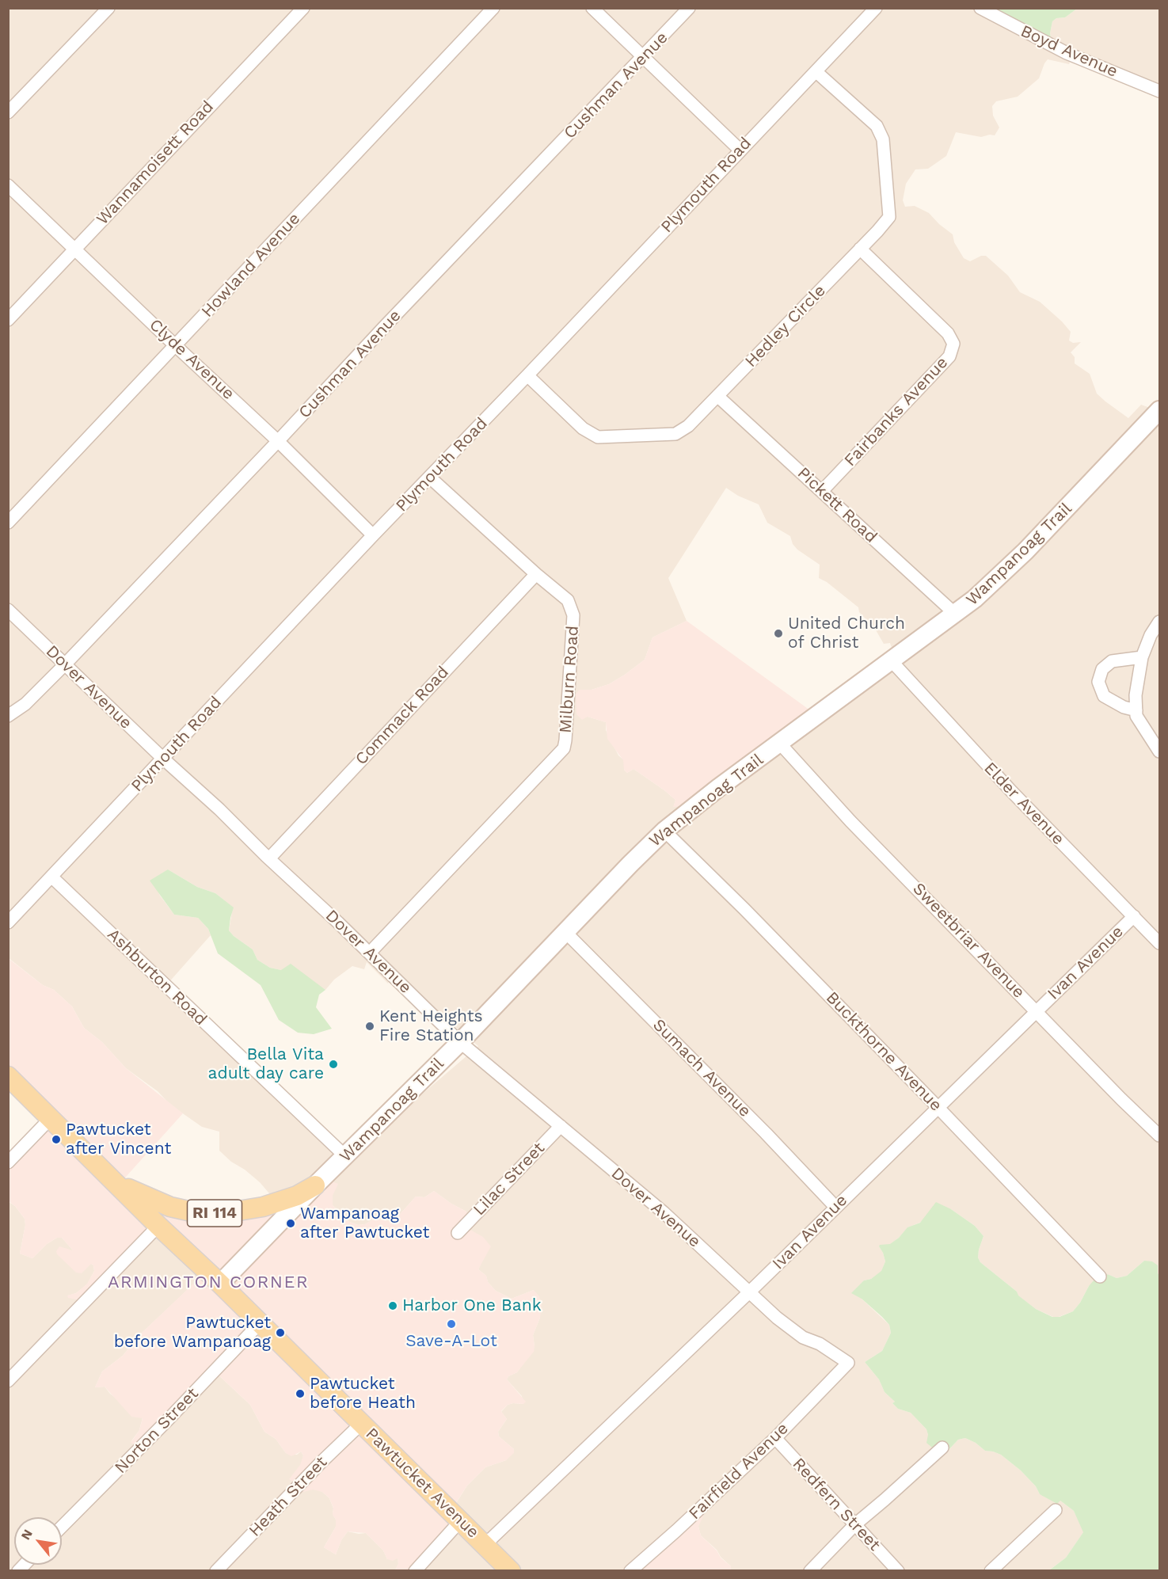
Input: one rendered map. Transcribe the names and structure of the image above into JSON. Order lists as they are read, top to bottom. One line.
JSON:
{"streets":{"main road":["Wampanoag Trail","RI 114","Pawtucket Avenue"],"street":["Boyd Avenue","Cushman Avenue","Wannamoisett Road","Plymouth Road","Howland Avenue","Hedley Circle","Clyde Avenue","Fairbanks Avenue","Pickett Road","Milburn Road","Dover Avenue","Commack Road","Elder Avenue","Sweetbriar Avenue","Ivan Avenue","Ashburton Road","Buckthorne Avenue","Sumach Avenue","Lilac Street","Norton Street","Fairfield Avenue","Heath Street","Redfern Street"]},"crossings":[["Cushman Avenue","Clyde Avenue"],["Cushman Avenue","Dover Avenue"],["Wannamoisett Road","Clyde Avenue"],["Plymouth Road","Hedley Circle"],["Plymouth Road","Clyde Avenue"],["Plymouth Road","Milburn Road"],["Plymouth Road","Dover Avenue"],["Plymouth Road","Ashburton Road"],["Howland Avenue","Clyde Avenue"],["Hedley Circle","Fairbanks Avenue"],["Hedley Circle","Pickett Road"],["Fairbanks Avenue","Pickett Road"],["Pickett Road","Wampanoag Trail"],["Wampanoag Trail","Dover Avenue"],["Wampanoag Trail","Elder Avenue"],["Wampanoag Trail","Sweetbriar Avenue"],["Wampanoag Trail","Ashburton Road"],["Wampanoag Trail","Buckthorne Avenue"],["Wampanoag Trail","Sumach Avenue"],["Wampanoag Trail","RI 114"],["Wampanoag Trail","Pawtucket Avenue"],["Milburn Road","Dover Avenue"],["Milburn Road","Commack Road"],["Dover Avenue","Commack Road"],["Dover Avenue","Ivan Avenue"],["Dover Avenue","Lilac Street"],["Dover Avenue","Fairfield Avenue"],["Elder Avenue","Ivan Avenue"],["Sweetbriar Avenue","Ivan Avenue"],["Ivan Avenue","Buckthorne Avenue"],["Ivan Avenue","Sumach Avenue"],["Ivan Avenue","Pawtucket Avenue"],["RI 114","Pawtucket Avenue"],["Norton Street","Pawtucket Avenue"],["Fairfield Avenue","Redfern Street"],["Pawtucket Avenue","Heath Street"]],"districts":["ARMINGTON CORNER"],"places":["United Church of Christ","Kent Heights Fire Station","Bella Vita adult day care","Pawtucket after Vincent","Wampanoag after Pawtucket","Harbor One Bank","Save-A-Lot","Pawtucket before Wampanoag","Pawtucket before Heath"],"north":"top left"}
